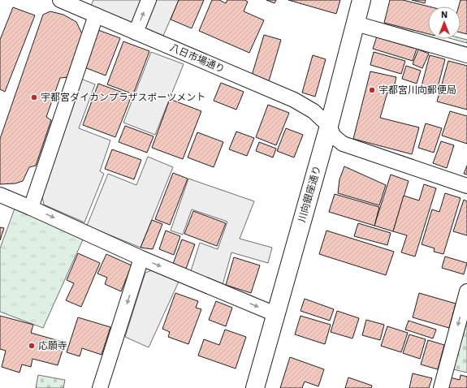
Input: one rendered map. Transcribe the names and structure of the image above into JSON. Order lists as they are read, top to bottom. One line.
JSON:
{"streets":{"main road":["川向銀座通り"],"street":["八日市場通り"]},"crossings":[["八日市場通り","川向銀座通り"]],"places":["宇都宮川向郵便局","宇都宮ダイカンプラザスポーツメント","応願寺"],"north":"top"}
